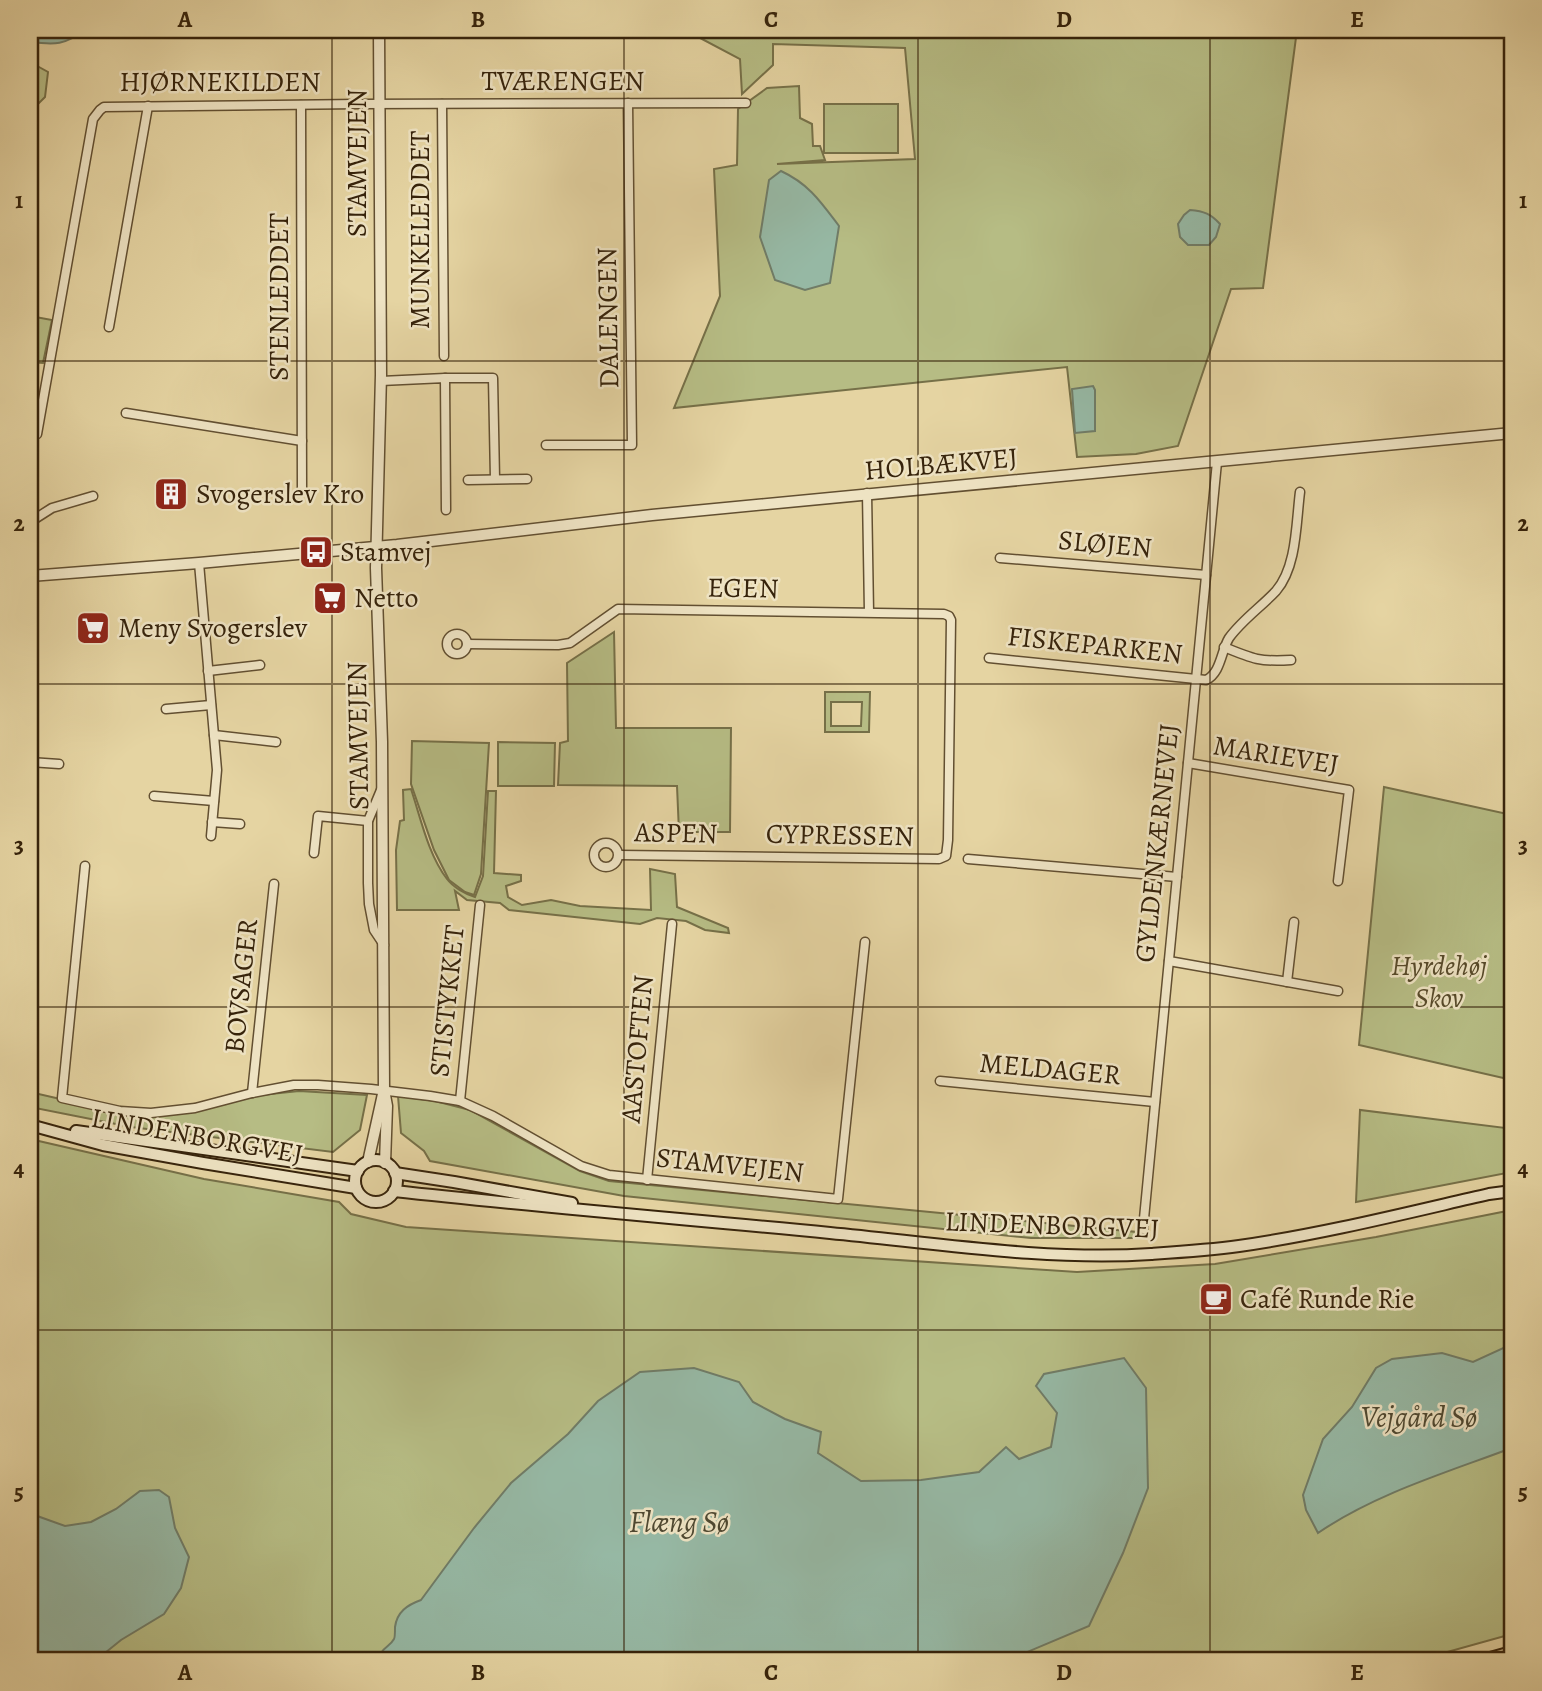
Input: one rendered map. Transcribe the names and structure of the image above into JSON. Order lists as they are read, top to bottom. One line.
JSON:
{"streets":{"main road":["LINDENBORGVEJ"],"street":["TVÆRENGEN","HJØRNEKILDEN","STAMVEJEN","MUNKELEDDET","STENLEDDET","DALENGEN","HOLBÆKVEJ","SLØJEN","EGEN","FISKEPARKEN","MARIEVEJ","ASPEN","CYPRESSEN","GYLDENKÆRNEVEJ","BOVSAGER","STISTYKKET","AASTOFTEN","MELDAGER"]},"crossings":[["TVÆRENGEN","HJØRNEKILDEN"],["TVÆRENGEN","STAMVEJEN"],["TVÆRENGEN","MUNKELEDDET"],["TVÆRENGEN","DALENGEN"],["HJØRNEKILDEN","STAMVEJEN"],["HJØRNEKILDEN","STENLEDDET"],["STAMVEJEN","HOLBÆKVEJ"],["STAMVEJEN","BOVSAGER"],["STAMVEJEN","STISTYKKET"],["STAMVEJEN","AASTOFTEN"],["STAMVEJEN","LINDENBORGVEJ"],["HOLBÆKVEJ","GYLDENKÆRNEVEJ"],["SLØJEN","GYLDENKÆRNEVEJ"],["EGEN","CYPRESSEN"],["FISKEPARKEN","GYLDENKÆRNEVEJ"],["MARIEVEJ","GYLDENKÆRNEVEJ"],["ASPEN","CYPRESSEN"],["GYLDENKÆRNEVEJ","MELDAGER"]],"water":["Vejgård Sø","Flæng Sø"],"parks":["Hyrdehøj Skov"],"places":{"building":["Svogerslev Kro"],"bus stop":["Stamvej"],"supermarket":["Netto","Meny Svogerslev"],"cafe":["Café Runde Rie"]},"grid":{"columns":["A","B","C","D","E"],"rows":["1","2","3","4","5"]}}
